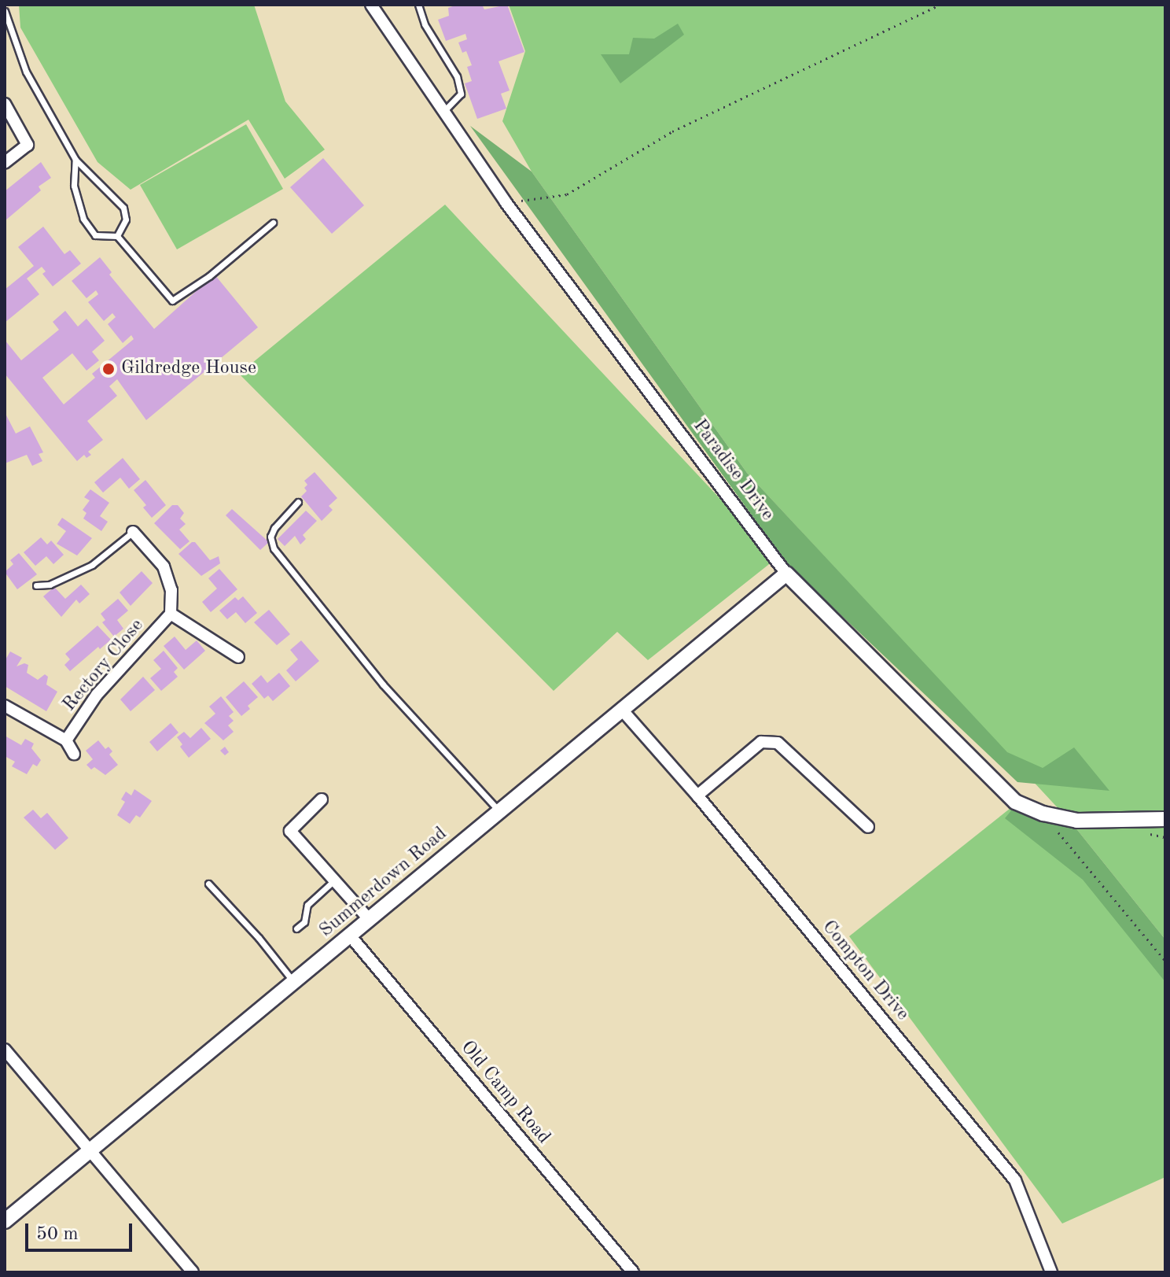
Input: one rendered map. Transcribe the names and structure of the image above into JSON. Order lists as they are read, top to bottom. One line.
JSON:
{"streets":{"street":["Paradise Drive","Rectory Close","Summerdown Road","Compton Drive","Old Camp Road"]},"crossings":[["Paradise Drive","Summerdown Road"],["Summerdown Road","Compton Drive"],["Summerdown Road","Old Camp Road"]],"places":["Gildredge House"],"scale_bar":"50 m"}
